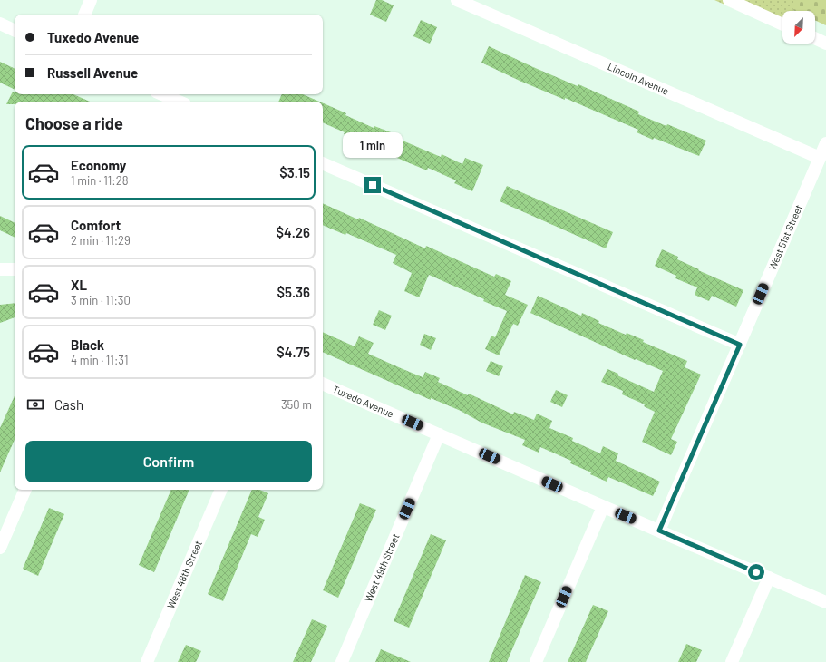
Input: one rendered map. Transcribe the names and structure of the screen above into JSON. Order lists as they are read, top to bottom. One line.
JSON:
{"streets":{"street":["Lincoln Avenue","West 51st Street","Tuxedo Avenue","West 49th Street","West 48th Street"]},"crossings":[["Lincoln Avenue","West 51st Street"],["West 51st Street","Tuxedo Avenue"],["Tuxedo Avenue","West 49th Street"]],"north":"bottom left","page":{"banner":["Tuxedo Avenue","Russell Avenue"],"heading":"Choose a ride","bubble":"1 min","list":[{"name":"Economy","note":"1 min · 11:28","value":"$3.15"},{"name":"Comfort","note":"2 min · 11:29","value":"$4.26"},{"name":"XL","note":"3 min · 11:30","value":"$5.36"},{"name":"Black","note":"4 min · 11:31","value":"$4.75"}],"pay":["Cash","350 m"],"buttons":"Confirm"}}
